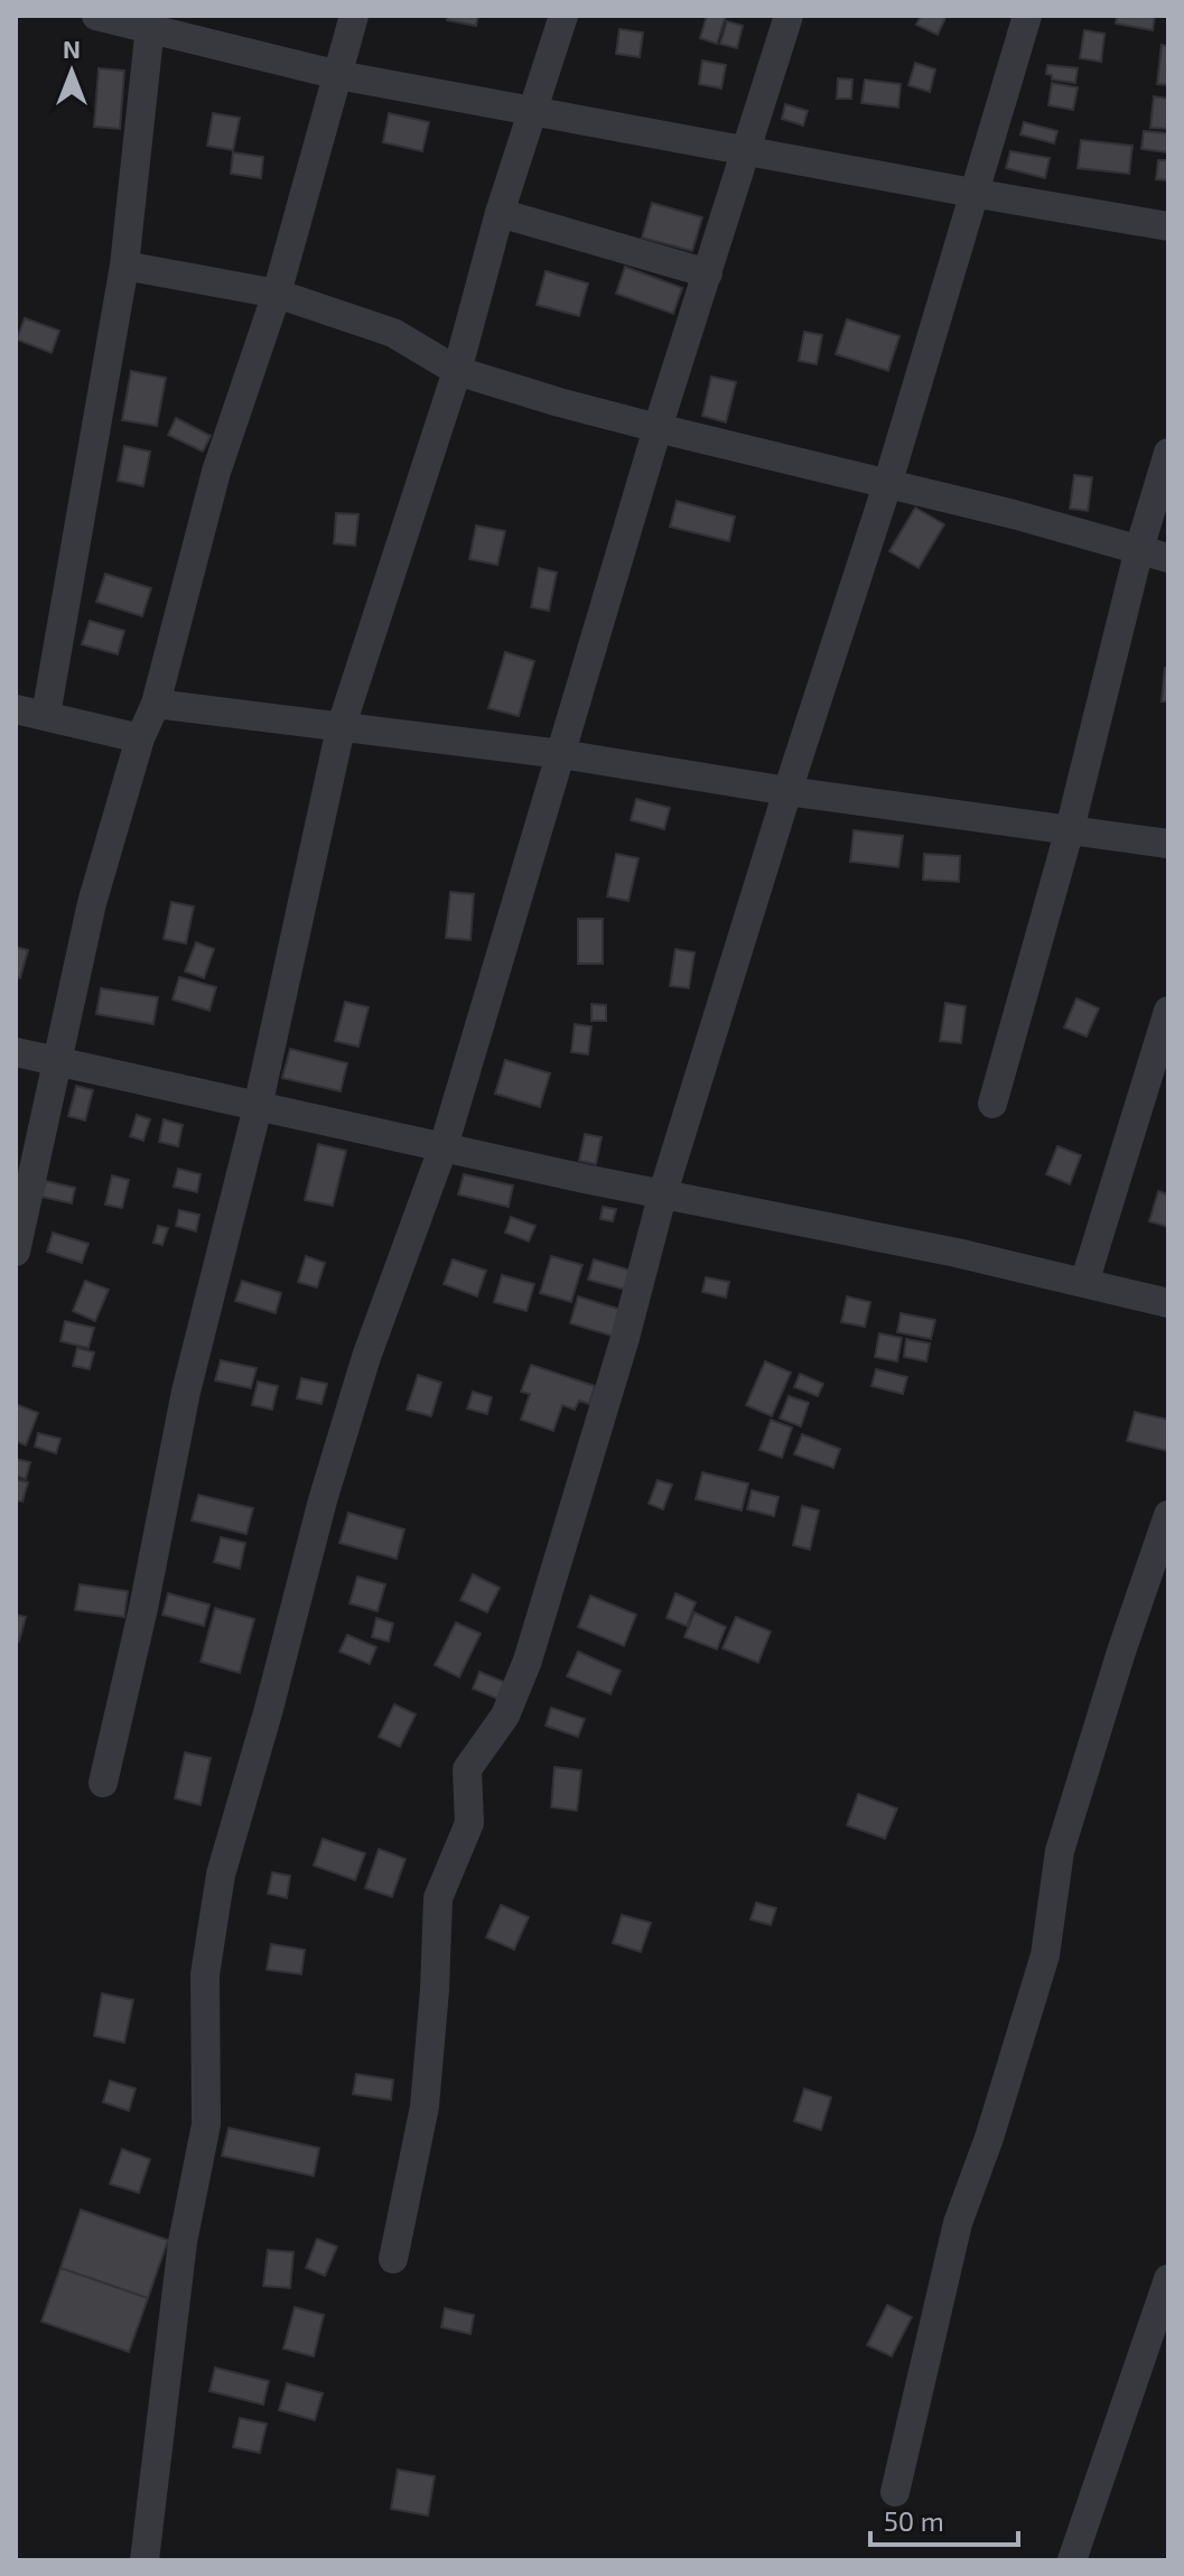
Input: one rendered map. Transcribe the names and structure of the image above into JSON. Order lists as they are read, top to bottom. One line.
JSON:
{"scale_bar":"50 m","north":"top"}
